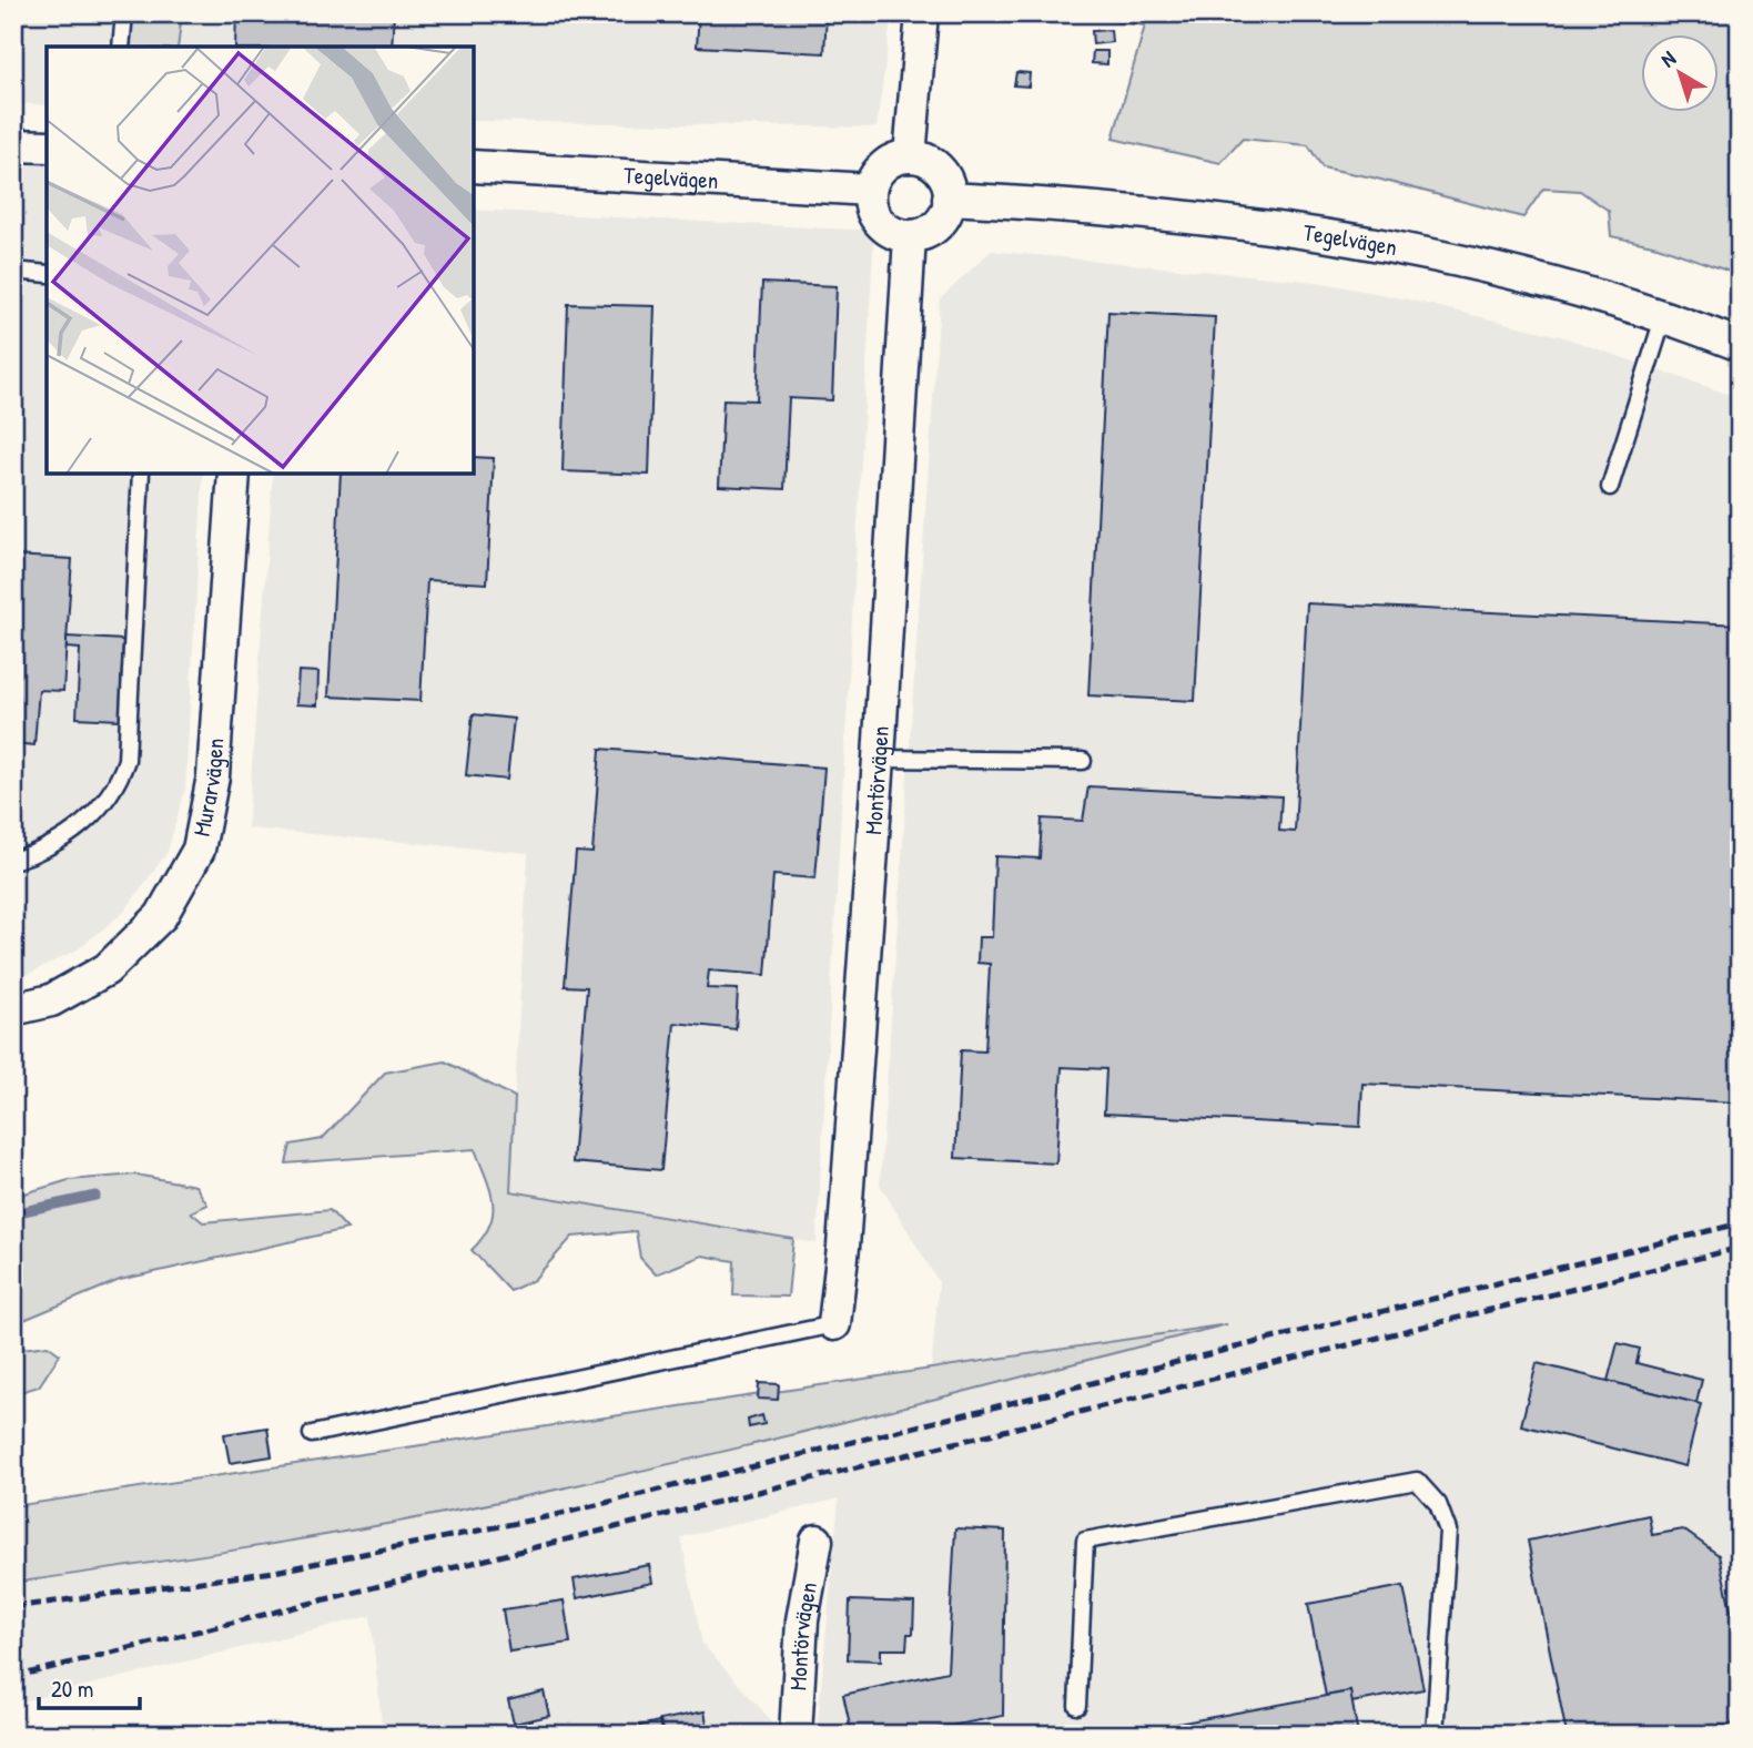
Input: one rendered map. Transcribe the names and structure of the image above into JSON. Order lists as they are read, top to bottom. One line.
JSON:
{"streets":{"street":["Tegelvägen","Montörvägen","Murarvägen"]},"crossings":[["Tegelvägen","Montörvägen"]],"scale_bar":"20 m","north":"top left"}
